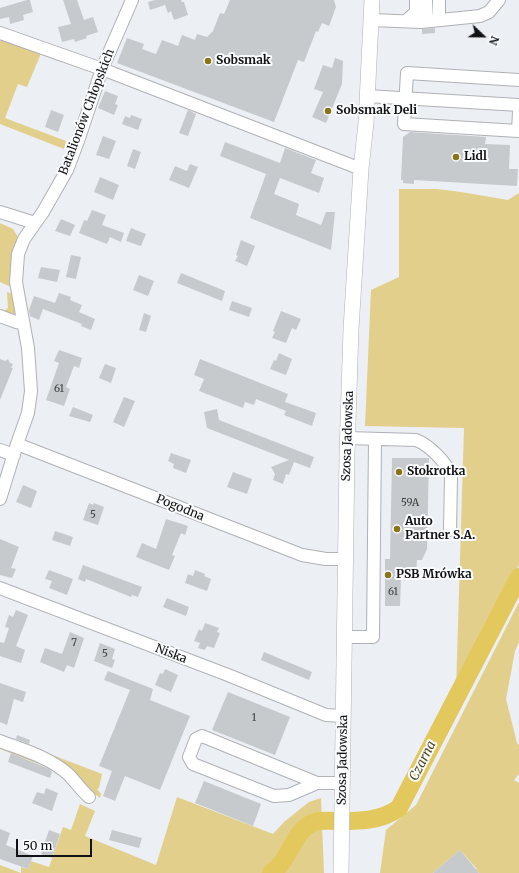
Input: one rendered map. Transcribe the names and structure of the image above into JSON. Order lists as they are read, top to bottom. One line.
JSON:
{"streets":{"main road":["Szosa Jadowska"],"street":["Batalionów Chłopskich","Pogodna","Niska"]},"crossings":[["Batalionów Chłopskich","Pogodna"],["Szosa Jadowska","Pogodna"],["Szosa Jadowska","Niska"]],"water":["Czarna"],"places":["Sobsmak","Sobsmak Deli","Lidl","Stokrotka","Auto Partner S.A.","PSB Mrówka"],"house_numbers":["61","59A","5","61","7","5","1"],"scale_bar":"50 m","north":"right"}
